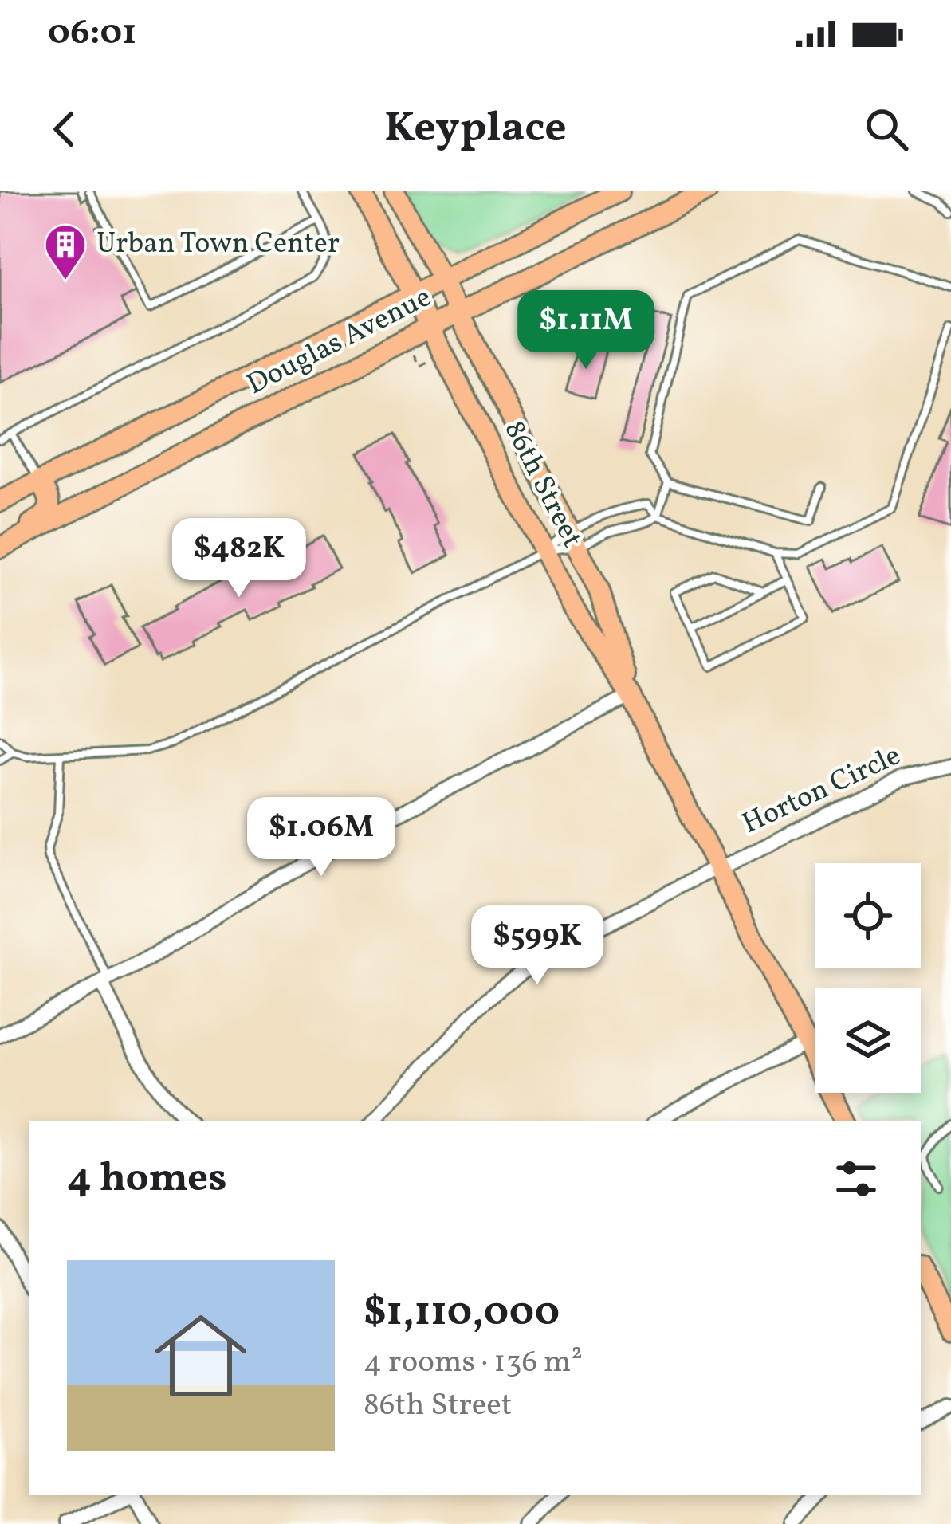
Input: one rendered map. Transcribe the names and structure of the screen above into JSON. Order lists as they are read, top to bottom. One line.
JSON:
{"streets":{"main road":["Douglas Avenue","86th Street"],"street":["Horton Circle"]},"crossings":[["Douglas Avenue","86th Street"],["86th Street","Horton Circle"]],"places":{"building":["Urban Town Center"]},"page":{"status":"06:01","header":"Keyplace","price":["$1.11M","$482K","$1.06M","$599K"],"heading":"4 homes","list":[{"name":"$1,110,000","note":"4 rooms · 136 m² · 86th Street"}]}}
